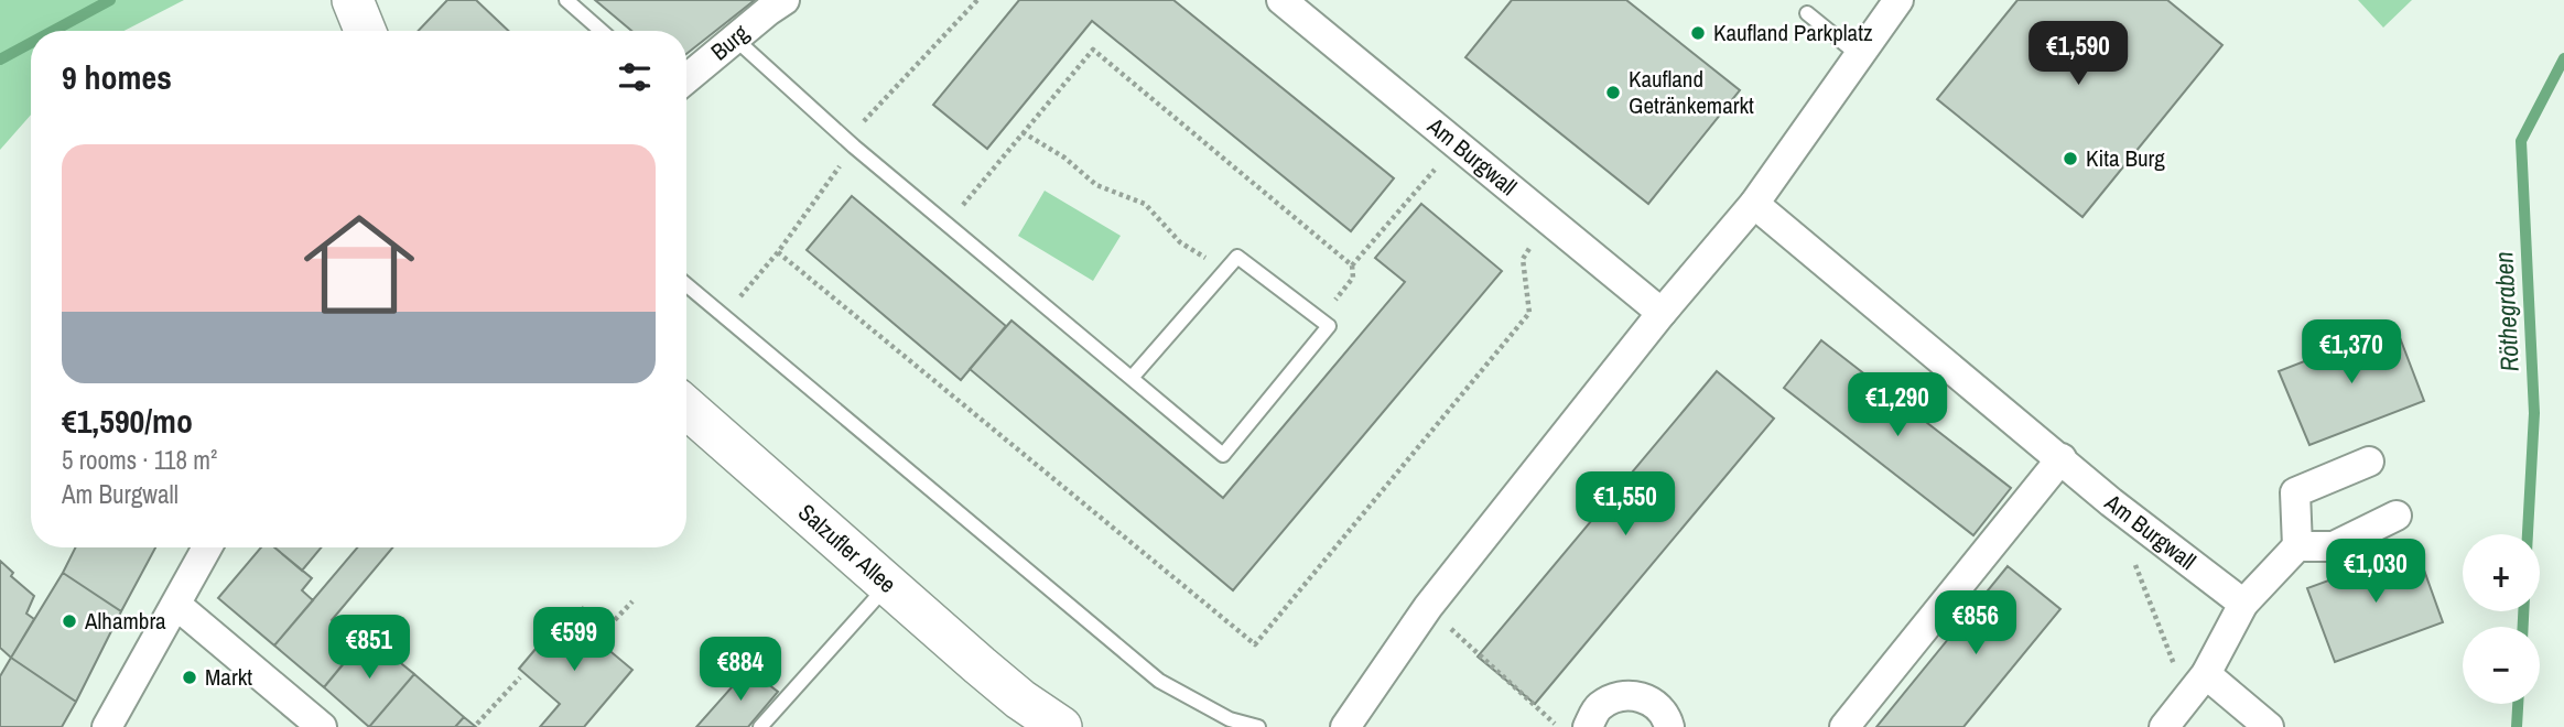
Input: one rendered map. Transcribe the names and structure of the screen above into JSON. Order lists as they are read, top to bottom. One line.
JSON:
{"streets":{"main road":["Salzufler Allee"],"street":["Burg","Am Burgwall"]},"water":["Röthegraben"],"places":["Kaufland Parkplatz","Kaufland Getränkemarkt","Kita Burg","Alhambra","Markt"],"page":{"price":["€1,590","€1,370","€1,290","€1,550","€1,030","€856","€599","€851","€884"],"heading":"9 homes","list":[{"name":"€1,590/mo","note":"5 rooms · 118 m² · Am Burgwall"}],"map_buttons":["+","−"]}}
